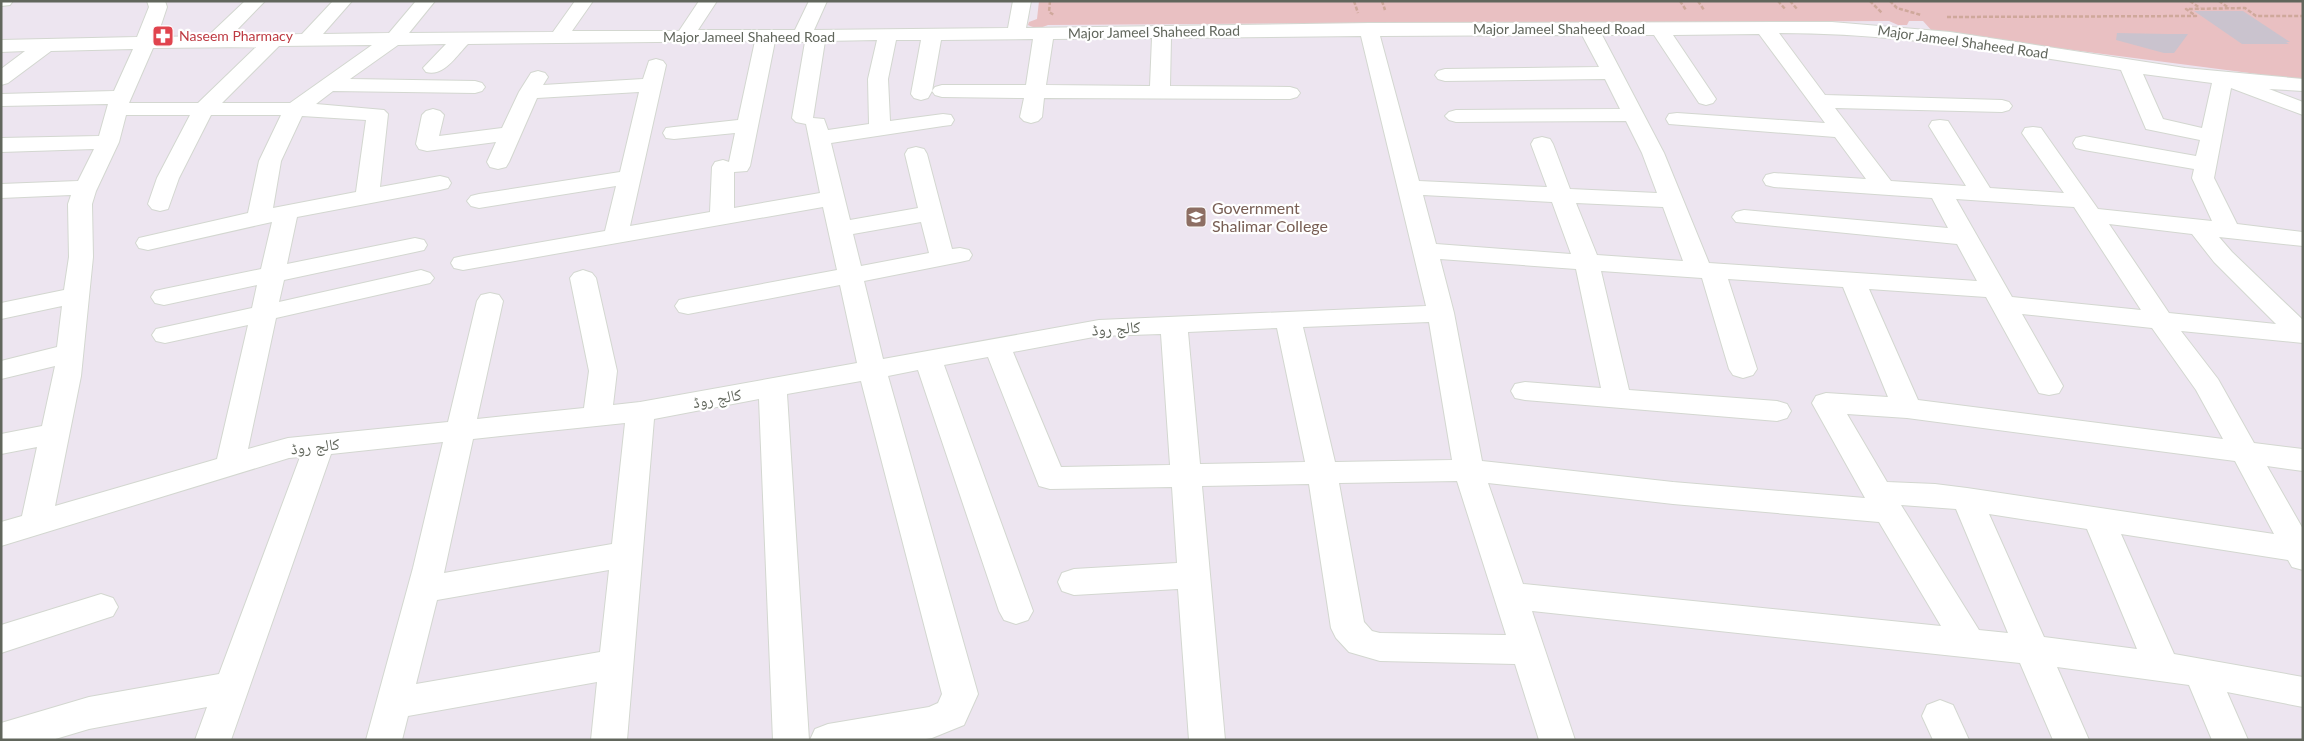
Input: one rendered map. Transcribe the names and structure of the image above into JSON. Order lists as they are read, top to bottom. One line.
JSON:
{"streets":{"street":["Major Jameel Shaheed Road","کالج روڈ"]},"places":{"pharmacy":["Naseem Pharmacy"],"school or university":["Government Shalimar College"]}}
